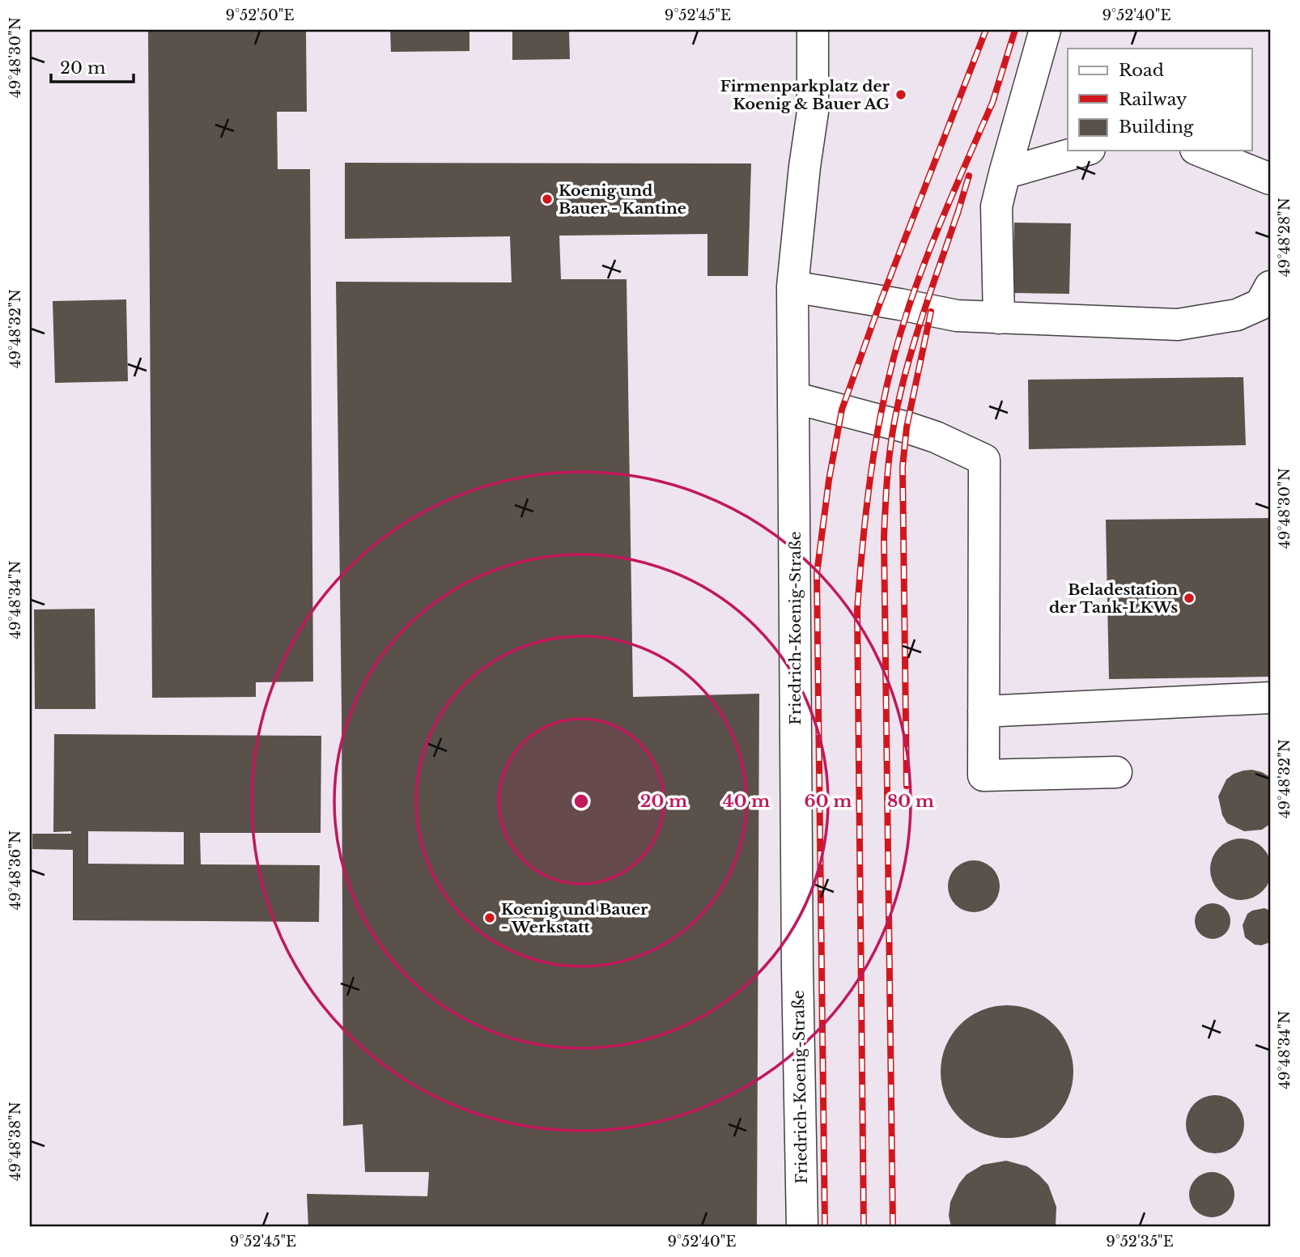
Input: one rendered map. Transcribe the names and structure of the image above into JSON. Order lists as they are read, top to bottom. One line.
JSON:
{"streets":{"street":["Friedrich-Koenig-Straße"]},"places":["Firmenparkplatz der Koenig & Bauer AG","Koenig und Bauer - Kantine","Beladestation der Tank-LKWs","Koenig und Bauer - Werkstatt"],"legend":["Road","Railway","Building"],"scale_bar":"20 m","coordinates":["9°52'50\"E","9°52'45\"E","9°52'40\"E","49°48'30\"N","49°48'28\"N","49°48'32\"N","49°48'34\"N","49°48'36\"N","49°48'38\"N","9°52'35\"E"],"rings":["20 m","40 m","60 m","80 m"]}
